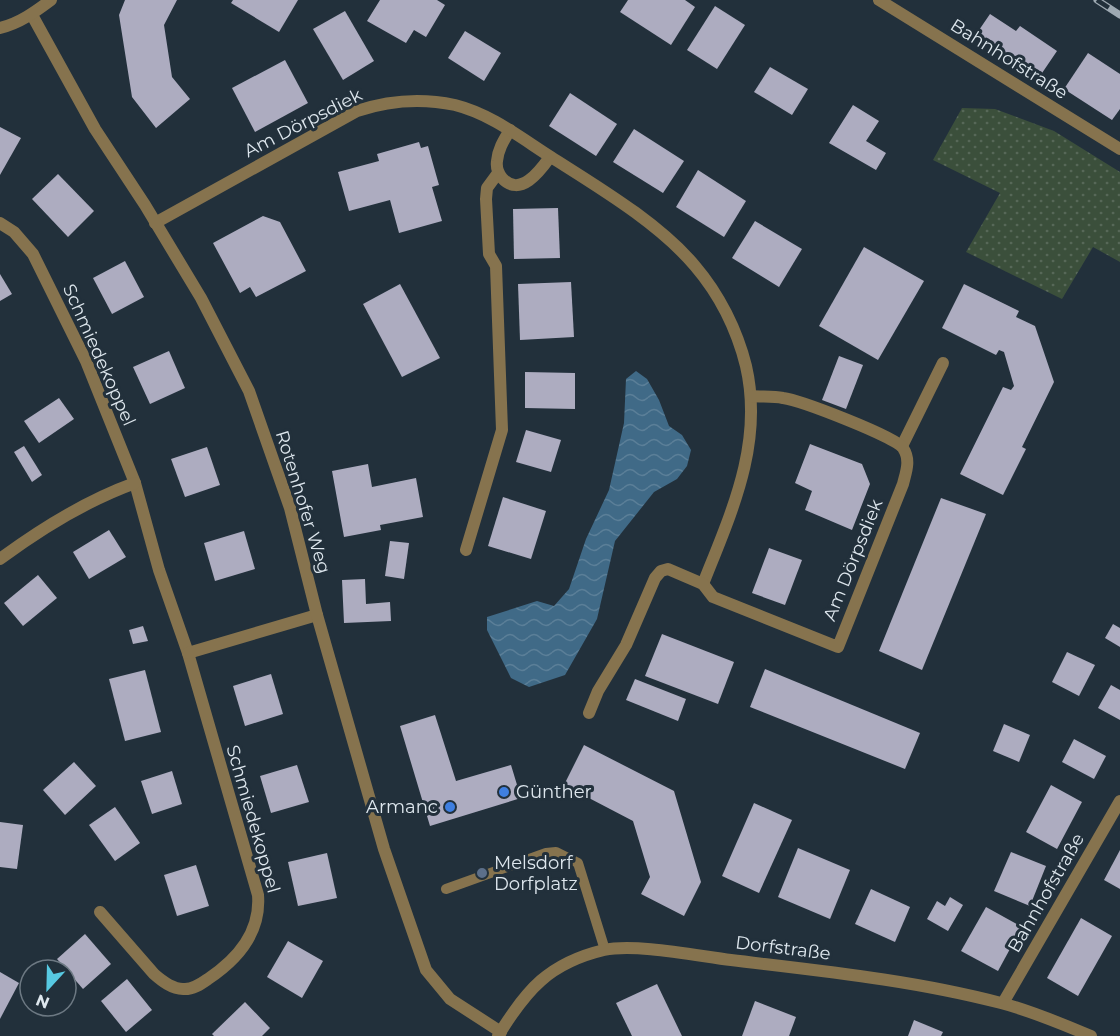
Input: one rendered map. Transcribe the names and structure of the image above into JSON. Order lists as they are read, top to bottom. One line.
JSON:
{"streets":{"street":["Bahnhofstraße","Am Dörpsdiek","Schmiedekoppel","Rotenhofer Weg","Dorfstraße"]},"crossings":[["Bahnhofstraße","Dorfstraße"],["Am Dörpsdiek","Rotenhofer Weg"],["Rotenhofer Weg","Dorfstraße"]],"places":["Günther","Armanc","Melsdorf Dorfplatz"],"north":"bottom"}
